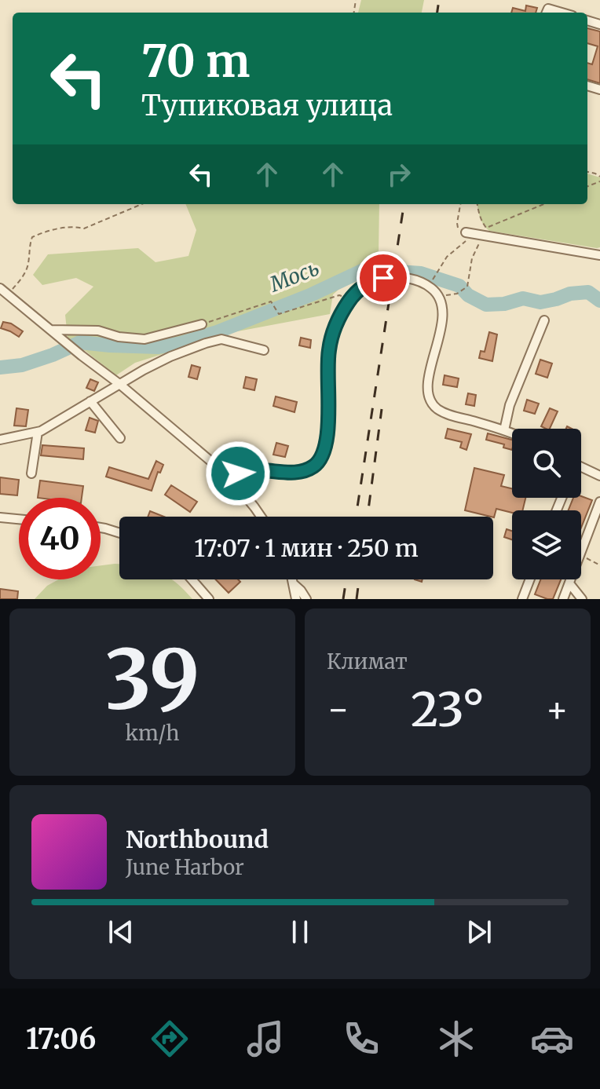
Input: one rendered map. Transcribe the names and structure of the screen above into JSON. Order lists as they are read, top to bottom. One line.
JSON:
{"water":["Мось"],"page":{"turn":["70 m","Тупиковая улица"],"limit":"40","trip":"17:07 · 1 мин · 250 m","tile":[["39","km/h"],"Климат"],"heat":["−","23°","+"],"song":["Northbound","June Harbor"],"tabs":"17:06"}}
